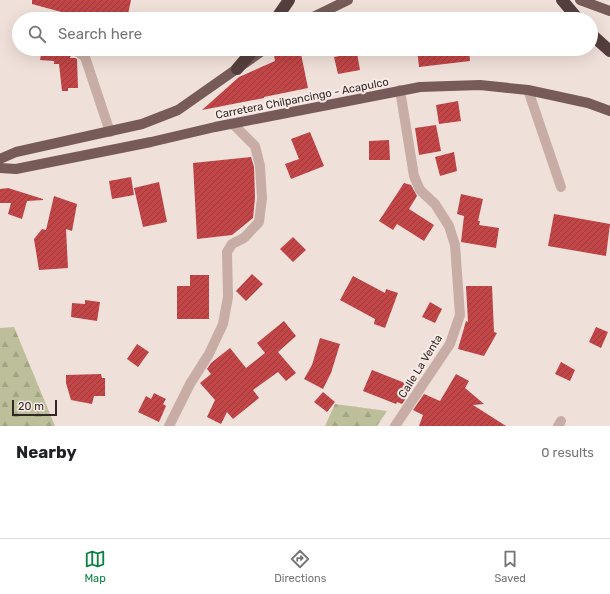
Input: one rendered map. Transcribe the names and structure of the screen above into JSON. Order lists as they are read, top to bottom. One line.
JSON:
{"streets":{"main road":["Carretera Chilpancingo - Acapulco"],"street":["Calle La Venta"]},"crossings":[["Carretera Chilpancingo - Acapulco","Calle La Venta"]],"scale_bar":"20 m","page":{"search":"Search here","scale":"20 m","heading":["Nearby","0 results"],"nav":["Map","Directions","Saved"]}}
